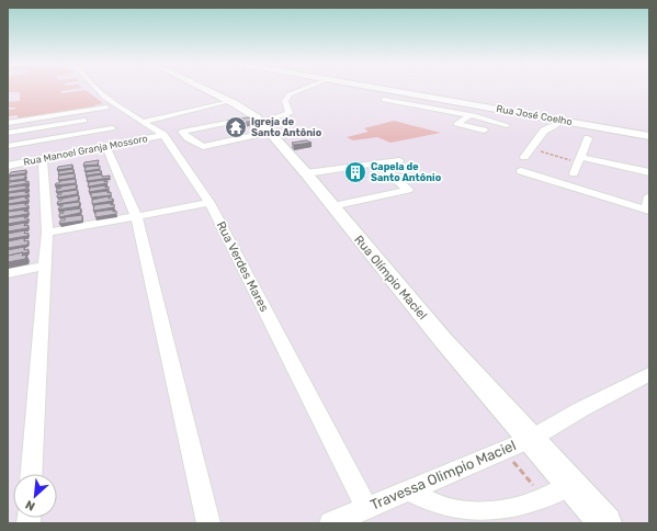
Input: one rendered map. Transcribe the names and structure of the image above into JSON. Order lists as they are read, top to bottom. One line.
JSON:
{"streets":{"main road":["Rua José Coelho","Rua Olímpio Maciel"],"street":["Rua Manoel Granja Mossoro","Rua Verdes Mares","Travessa Olimpio Maciel"]},"crossings":[["Rua Manoel Granja Mossoro","Rua Verdes Mares"],["Rua Verdes Mares","Travessa Olimpio Maciel"],["Rua Olímpio Maciel","Travessa Olimpio Maciel"]],"places":{"temple":["Igreja de Santo Antônio"],"building":["Capela de Santo Antônio"]},"north":"bottom left"}
